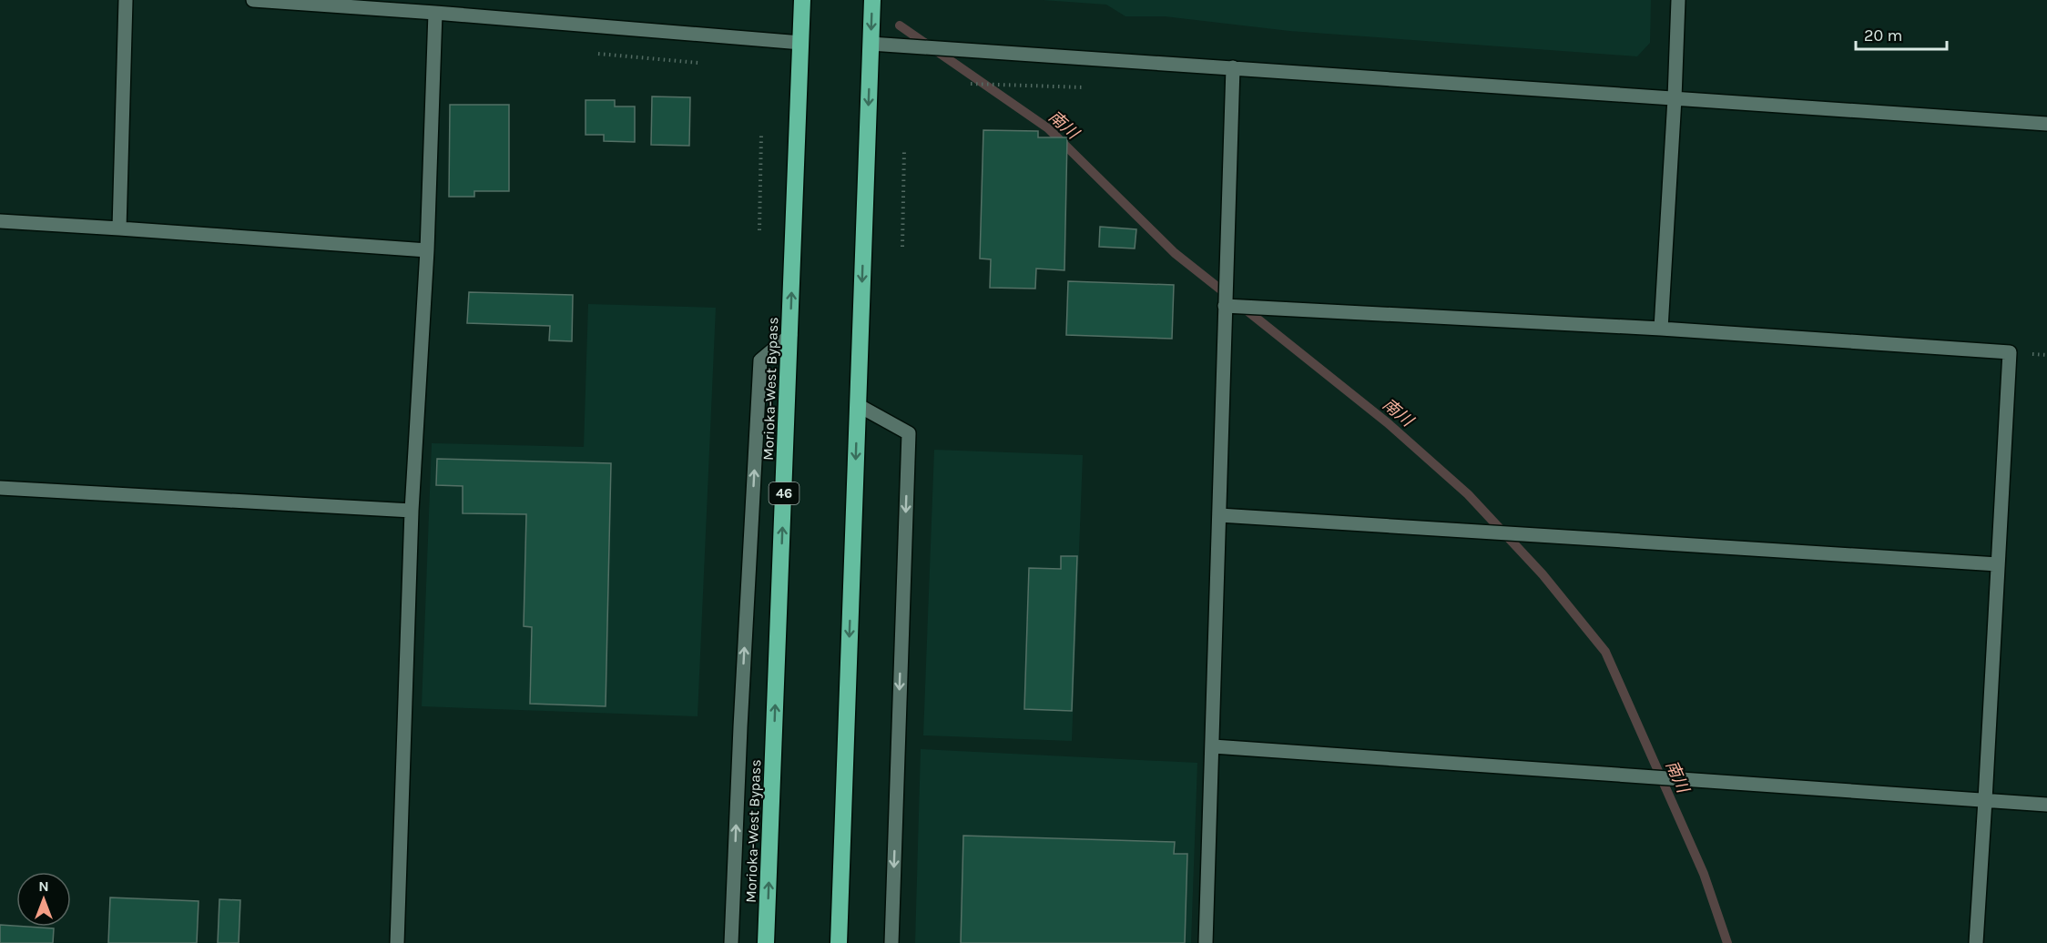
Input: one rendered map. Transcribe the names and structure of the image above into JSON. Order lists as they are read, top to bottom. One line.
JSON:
{"streets":{"highway":["Morioka-West Bypass","46"]},"water":["南川"],"scale_bar":"20 m","north":"top"}
